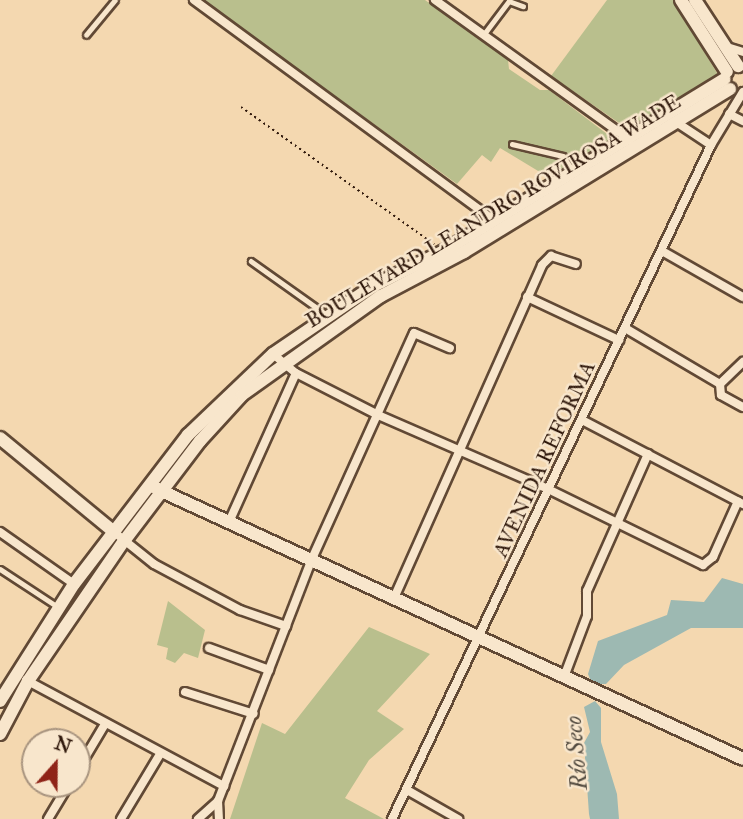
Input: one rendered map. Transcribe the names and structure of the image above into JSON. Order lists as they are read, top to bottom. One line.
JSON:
{"streets":{"main road":["BOULEVARD LEANDRO ROVIROSA WADE"],"street":["AVENIDA REFORMA"]},"crossings":[["BOULEVARD LEANDRO ROVIROSA WADE","AVENIDA REFORMA"]],"water":["Río Seco"],"north":"top"}
